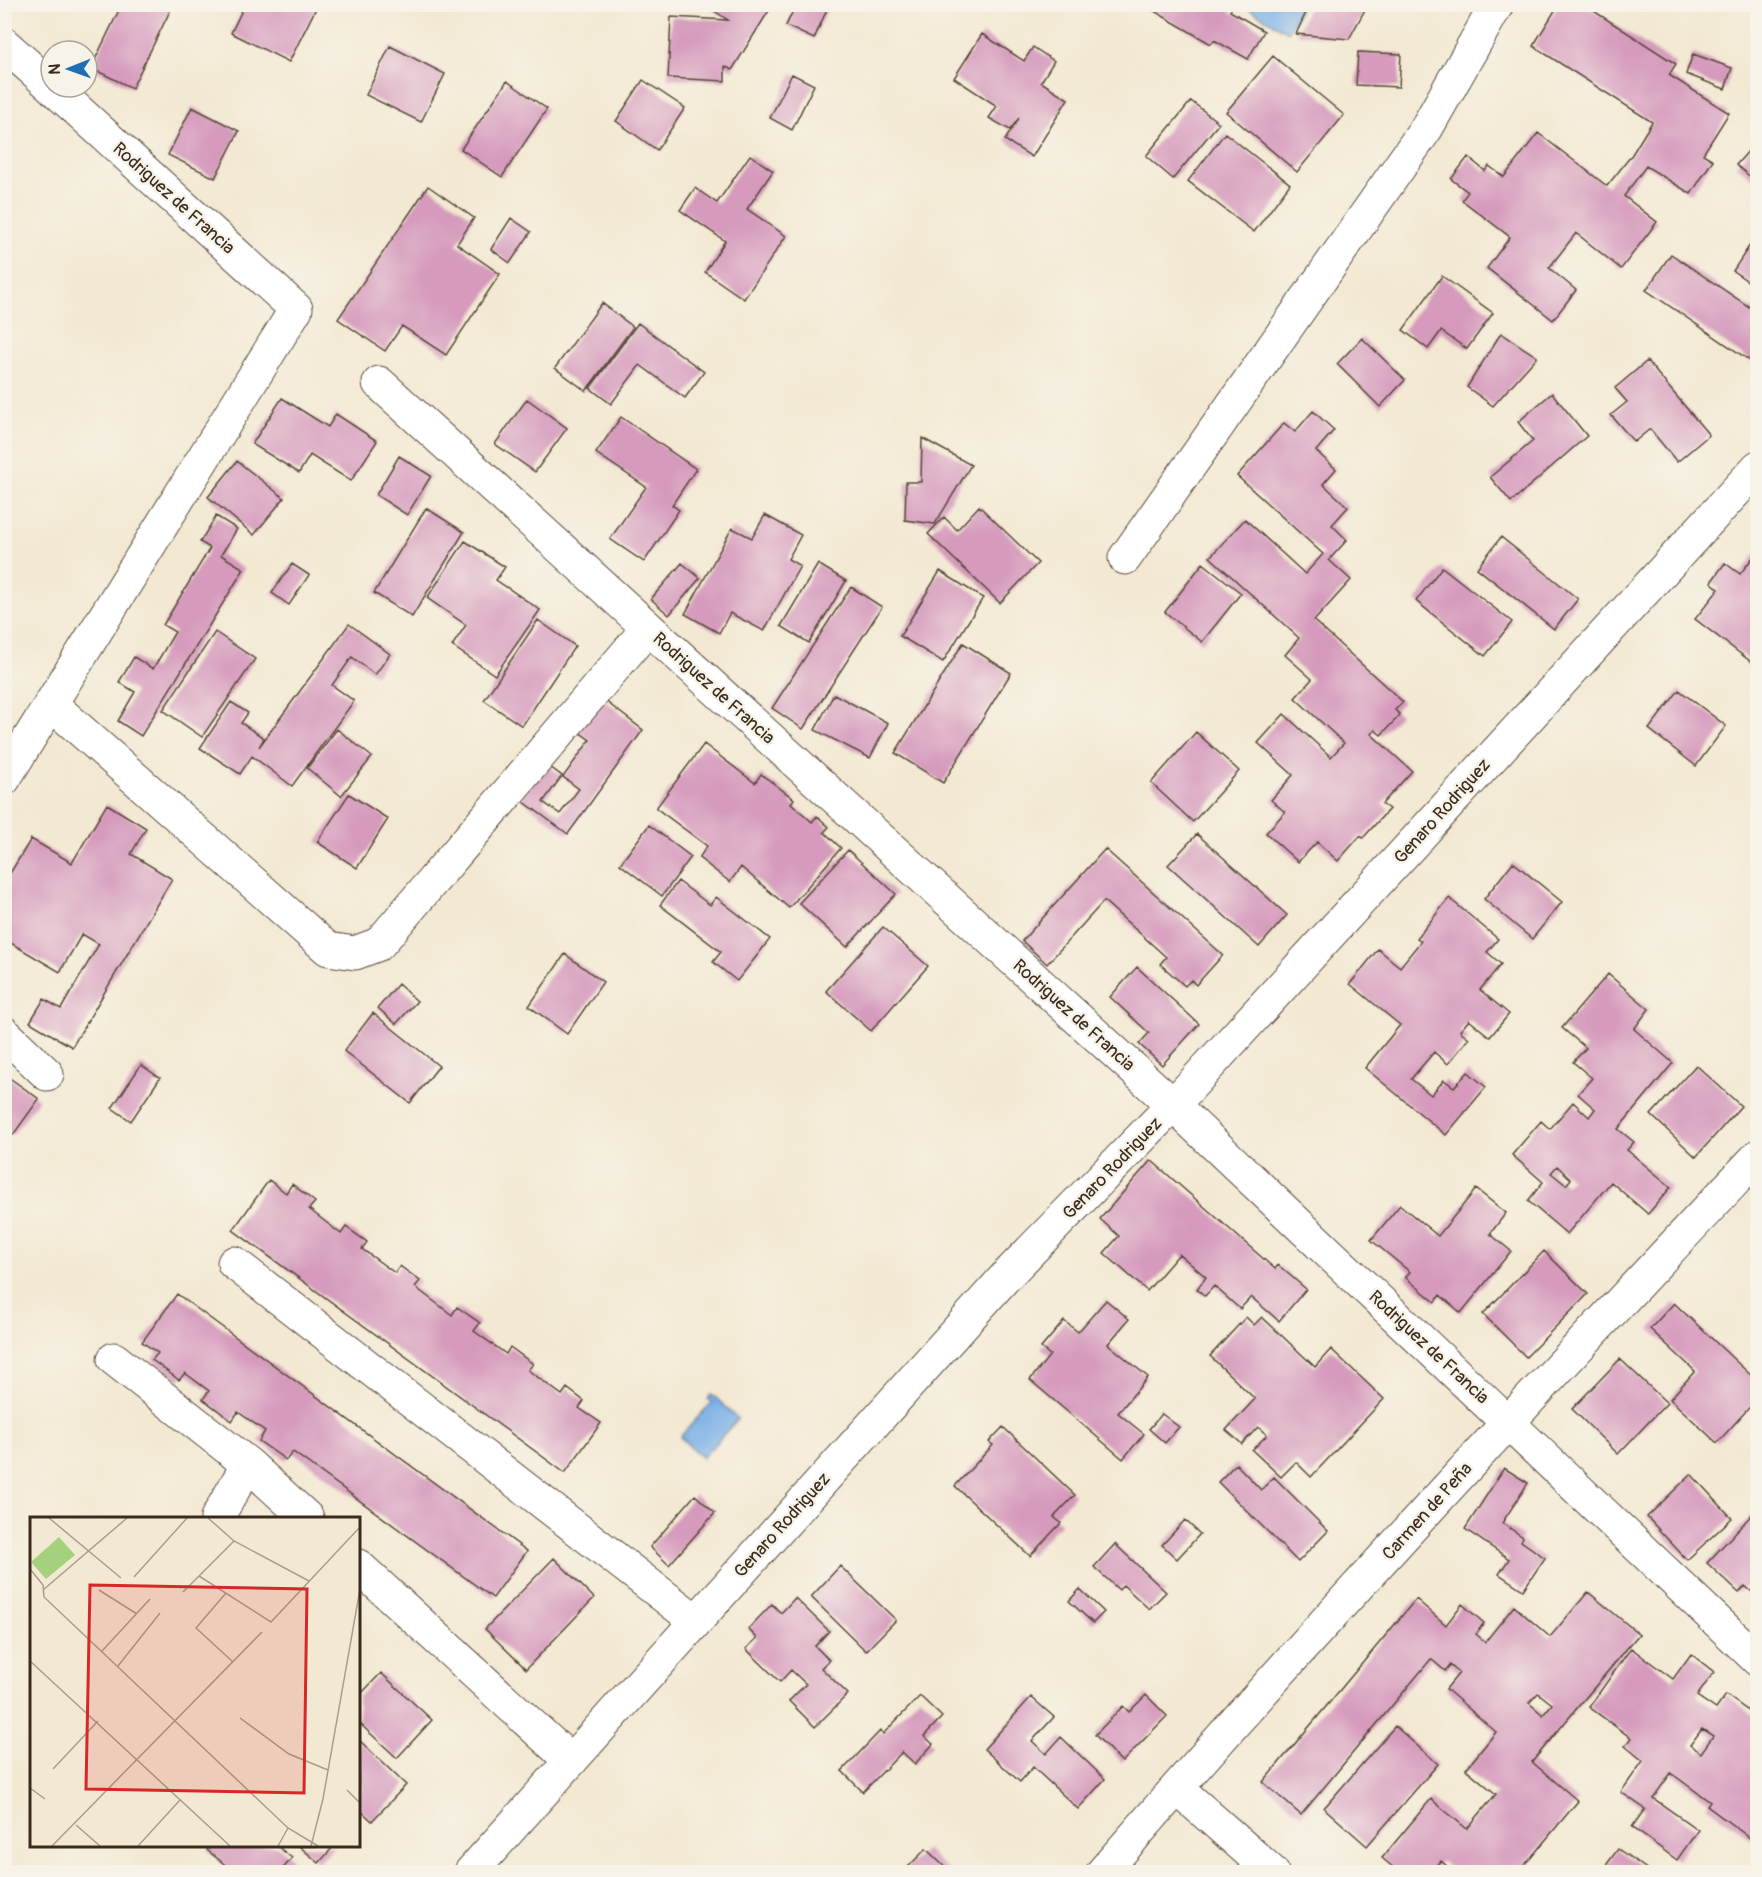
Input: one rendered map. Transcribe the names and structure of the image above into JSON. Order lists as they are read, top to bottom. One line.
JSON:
{"streets":{"street":["Rodriguez de Francia","Genaro Rodriguez","Carmen de Peña"]},"crossings":[["Rodriguez de Francia","Genaro Rodriguez"],["Rodriguez de Francia","Carmen de Peña"]],"north":"left"}
